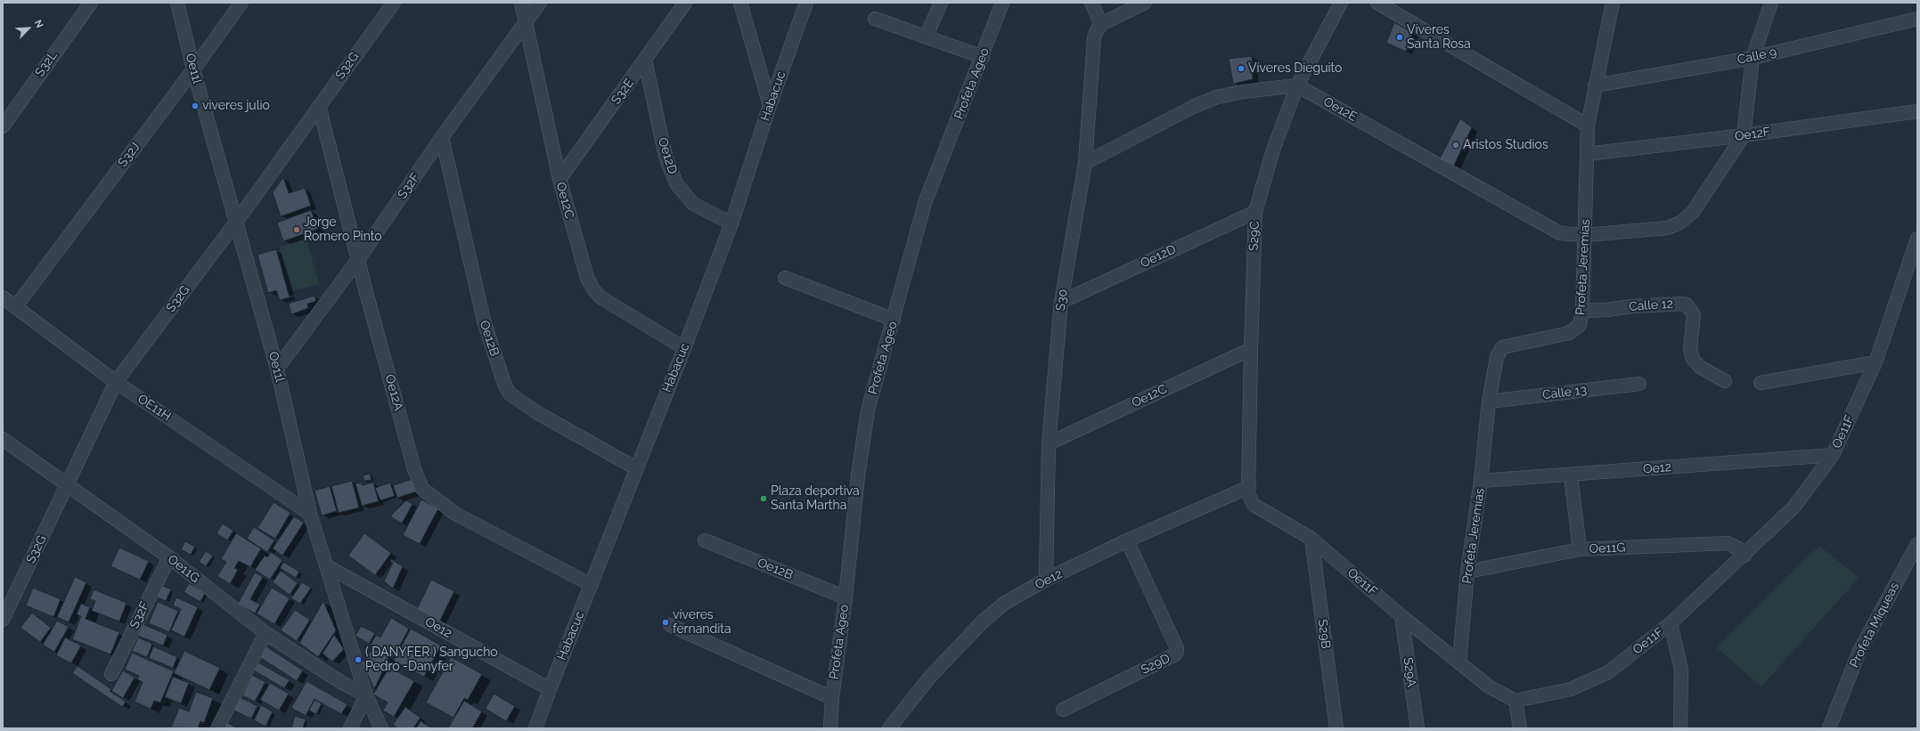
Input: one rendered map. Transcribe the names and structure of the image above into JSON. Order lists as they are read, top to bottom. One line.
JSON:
{"streets":{"street":["Calle 9","S32L","S32G","Oe11l","Profeta Ageo","S32E","Habacuc","Oe12E","Oe12F","S32J","Oe12D","S32F","Oe12C","S29C","Profeta Jeremías","S30","Calle 12","Oe12B","Oe12A","Calle 13","OE11H","Oe11F","Oe12","Oe11G","Profeta Miqueas","S29B","S29D","S29A"]},"crossings":[["Calle 9","Profeta Jeremías"],["S32G","Oe11l"],["S32G","Oe12A"],["S32G","OE11H"],["S32G","Oe11G"],["Oe11l","S32J"],["Oe11l","S32F"],["Oe11l","OE11H"],["Oe11l","Oe12"],["Oe11l","Oe11G"],["Profeta Ageo","Oe12B"],["S32E","Oe12D"],["S32E","Oe12C"],["Habacuc","Oe12D"],["Habacuc","Oe12C"],["Habacuc","Oe12B"],["Habacuc","Oe12A"],["Habacuc","Oe12"],["Oe12E","Oe12F"],["Oe12E","S29C"],["Oe12E","Profeta Jeremías"],["Oe12F","Profeta Jeremías"],["S32J","OE11H"],["Oe12D","S29C"],["Oe12D","S30"],["S32F","Oe12C"],["S32F","Oe12B"],["S32F","Oe12A"],["S32F","Oe11G"],["Oe12C","S29C"],["Oe12C","S30"],["S29C","Oe11F"],["S29C","Oe12"],["Profeta Jeremías","Calle 12"],["Profeta Jeremías","Calle 13"],["Profeta Jeremías","Oe11F"],["Profeta Jeremías","Oe12"],["Profeta Jeremías","Oe11G"],["S30","Oe12"],["Oe11F","Oe12"],["Oe11F","Oe11G"],["Oe11F","S29B"],["Oe11F","S29A"],["Oe12","S29D"]],"places":["Víveres Santa Rosa","Víveres Dieguito","viveres julio","Aristos Studios","Jorge Romero Pinto","Plaza deportiva Santa Martha","viveres fernandita","( DANYFER ) Sangucho Pedro -Danyfer"],"north":"top right"}
